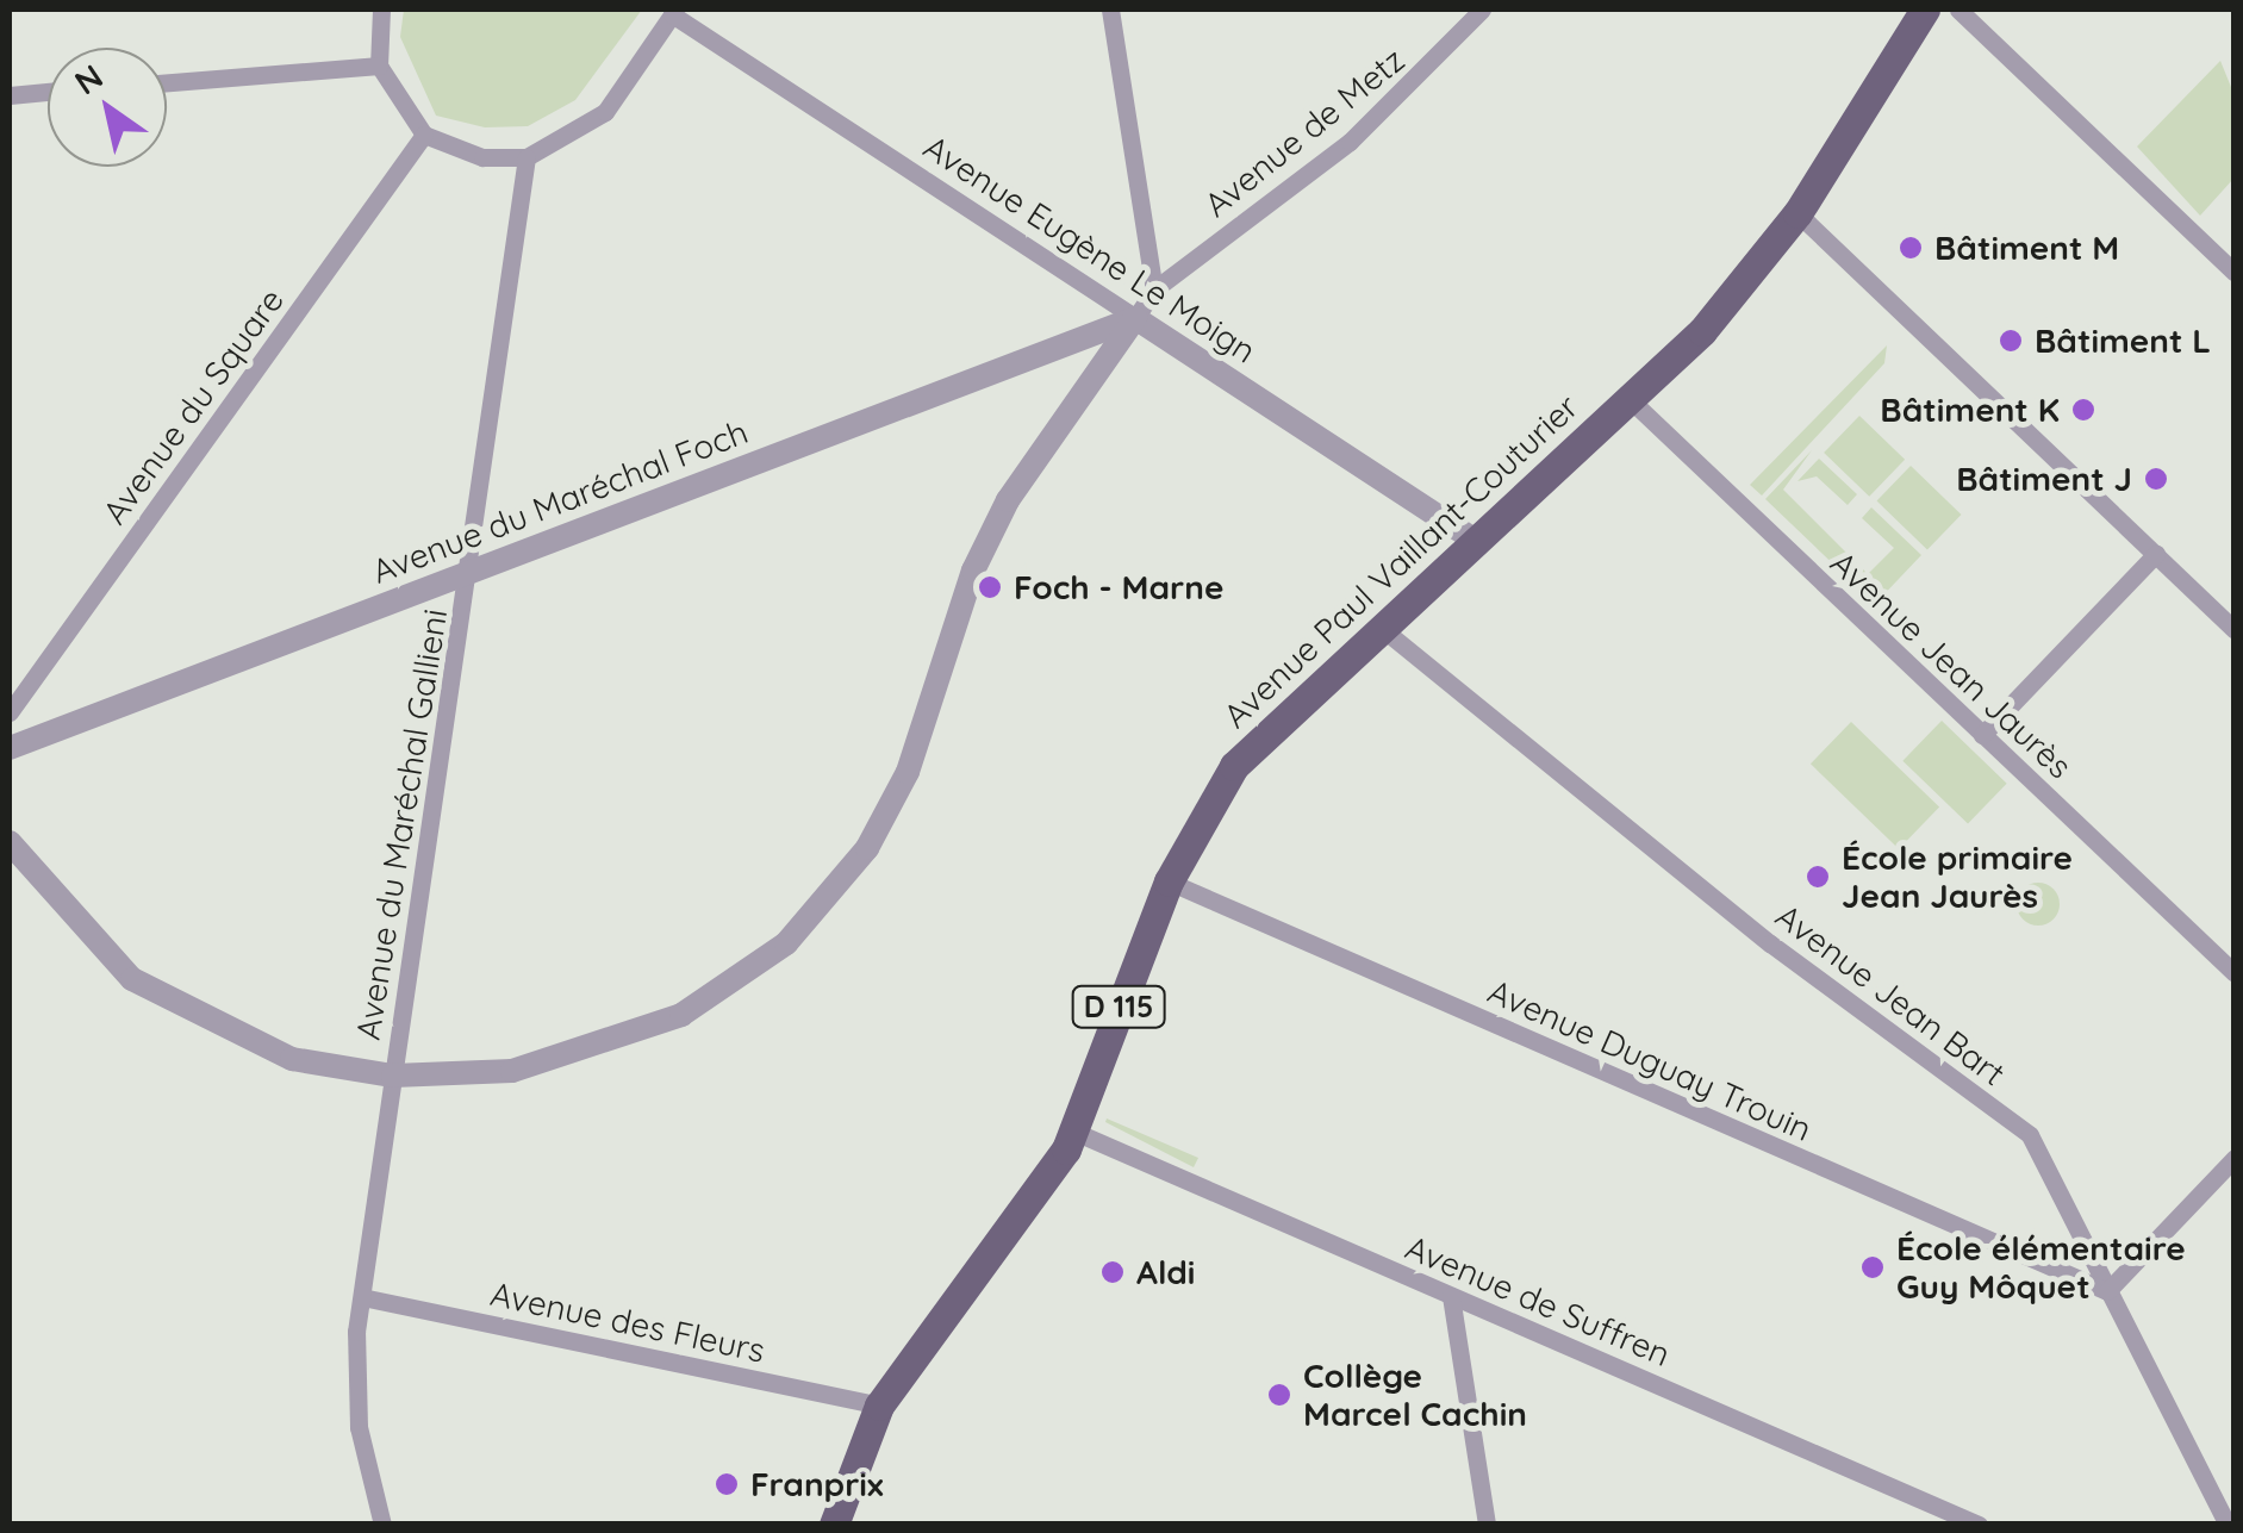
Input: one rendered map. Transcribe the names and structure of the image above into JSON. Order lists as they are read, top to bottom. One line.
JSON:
{"streets":{"main road":["Avenue Paul Vaillant-Couturier","D 115"],"street":["Avenue de Metz","Avenue Eugène Le Moign","Avenue du Square","Avenue du Maréchal Foch","Avenue Jean Jaurès","Avenue du Maréchal Gallieni","Avenue Jean Bart","Avenue Duguay Trouin","Avenue de Suffren","Avenue des Fleurs"]},"crossings":[["Avenue de Metz","Avenue Eugène Le Moign"],["Avenue de Metz","Avenue du Maréchal Foch"],["Avenue Eugène Le Moign","Avenue du Maréchal Foch"],["Avenue Eugène Le Moign","Avenue Paul Vaillant-Couturier"],["Avenue du Maréchal Foch","Avenue du Maréchal Gallieni"],["Avenue Paul Vaillant-Couturier","Avenue Jean Jaurès"],["Avenue Paul Vaillant-Couturier","Avenue Jean Bart"],["Avenue Paul Vaillant-Couturier","Avenue Duguay Trouin"],["Avenue Paul Vaillant-Couturier","Avenue de Suffren"],["Avenue Paul Vaillant-Couturier","Avenue des Fleurs"],["Avenue du Maréchal Gallieni","Avenue des Fleurs"],["Avenue Jean Bart","Avenue Duguay Trouin"]],"places":["Bâtiment M","Bâtiment L","Bâtiment K","Bâtiment J","Foch - Marne","École primaire Jean Jaurès","École élémentaire Guy Môquet","Aldi","Collège Marcel Cachin","Franprix"],"north":"top left"}
